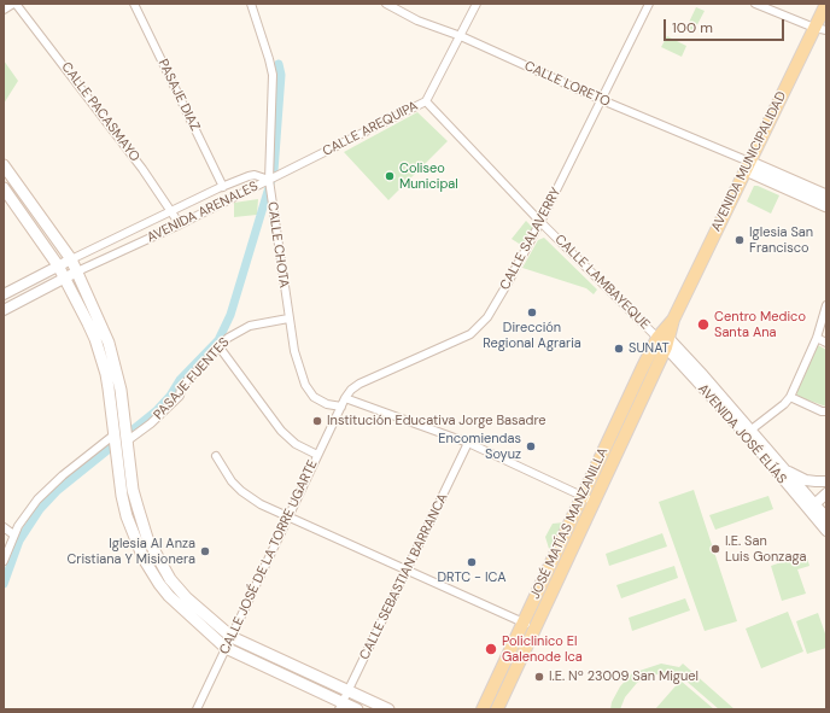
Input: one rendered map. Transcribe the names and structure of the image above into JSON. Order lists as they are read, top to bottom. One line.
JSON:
{"streets":{"main road":["AVENIDA MUNICIPALIDAD","JOSÉ MATÍAS MANZANILLA"],"street":["CALLE LORETO","PASAJE DIAZ","CALLE PACASMAYO","CALLE AREQUIPA","AVENIDA ARENALES","CALLE SALAVERRY","CALLE CHOTA","CALLE LAMBAYEQUE","PASAJE FUENTES","AVENIDA JOSÉ ELÍAS","CALLE JOSÉ DE LA TORRE UGARTE","CALLE SEBASTIAN BARRANCA"]},"crossings":[["CALLE LORETO","CALLE AREQUIPA"],["CALLE LORETO","AVENIDA MUNICIPALIDAD"],["CALLE LORETO","CALLE SALAVERRY"],["PASAJE DIAZ","AVENIDA ARENALES"],["CALLE PACASMAYO","AVENIDA ARENALES"],["CALLE AREQUIPA","AVENIDA ARENALES"],["CALLE AREQUIPA","CALLE CHOTA"],["CALLE AREQUIPA","CALLE LAMBAYEQUE"],["AVENIDA MUNICIPALIDAD","CALLE LAMBAYEQUE"],["AVENIDA MUNICIPALIDAD","AVENIDA JOSÉ ELÍAS"],["AVENIDA MUNICIPALIDAD","JOSÉ MATÍAS MANZANILLA"],["AVENIDA ARENALES","CALLE CHOTA"],["CALLE SALAVERRY","CALLE CHOTA"],["CALLE SALAVERRY","CALLE LAMBAYEQUE"],["CALLE SALAVERRY","CALLE JOSÉ DE LA TORRE UGARTE"],["CALLE CHOTA","PASAJE FUENTES"],["CALLE CHOTA","CALLE JOSÉ DE LA TORRE UGARTE"],["CALLE LAMBAYEQUE","AVENIDA JOSÉ ELÍAS"],["CALLE LAMBAYEQUE","JOSÉ MATÍAS MANZANILLA"],["AVENIDA JOSÉ ELÍAS","JOSÉ MATÍAS MANZANILLA"]],"places":["Coliseo Municipal","Iglesia San Francisco","Dirección Regional Agraria","Centro Medico Santa Ana","SUNAT","Institución Educativa Jorge Basadre","Encomiendas Soyuz","I.E. San Luis Gonzaga","Iglesia Al Anza Cristiana Y Misionera","DRTC - ICA","Policlinico El Galenode Ica","I.E. Nº 23009 San Miguel"],"scale_bar":"100 m"}
